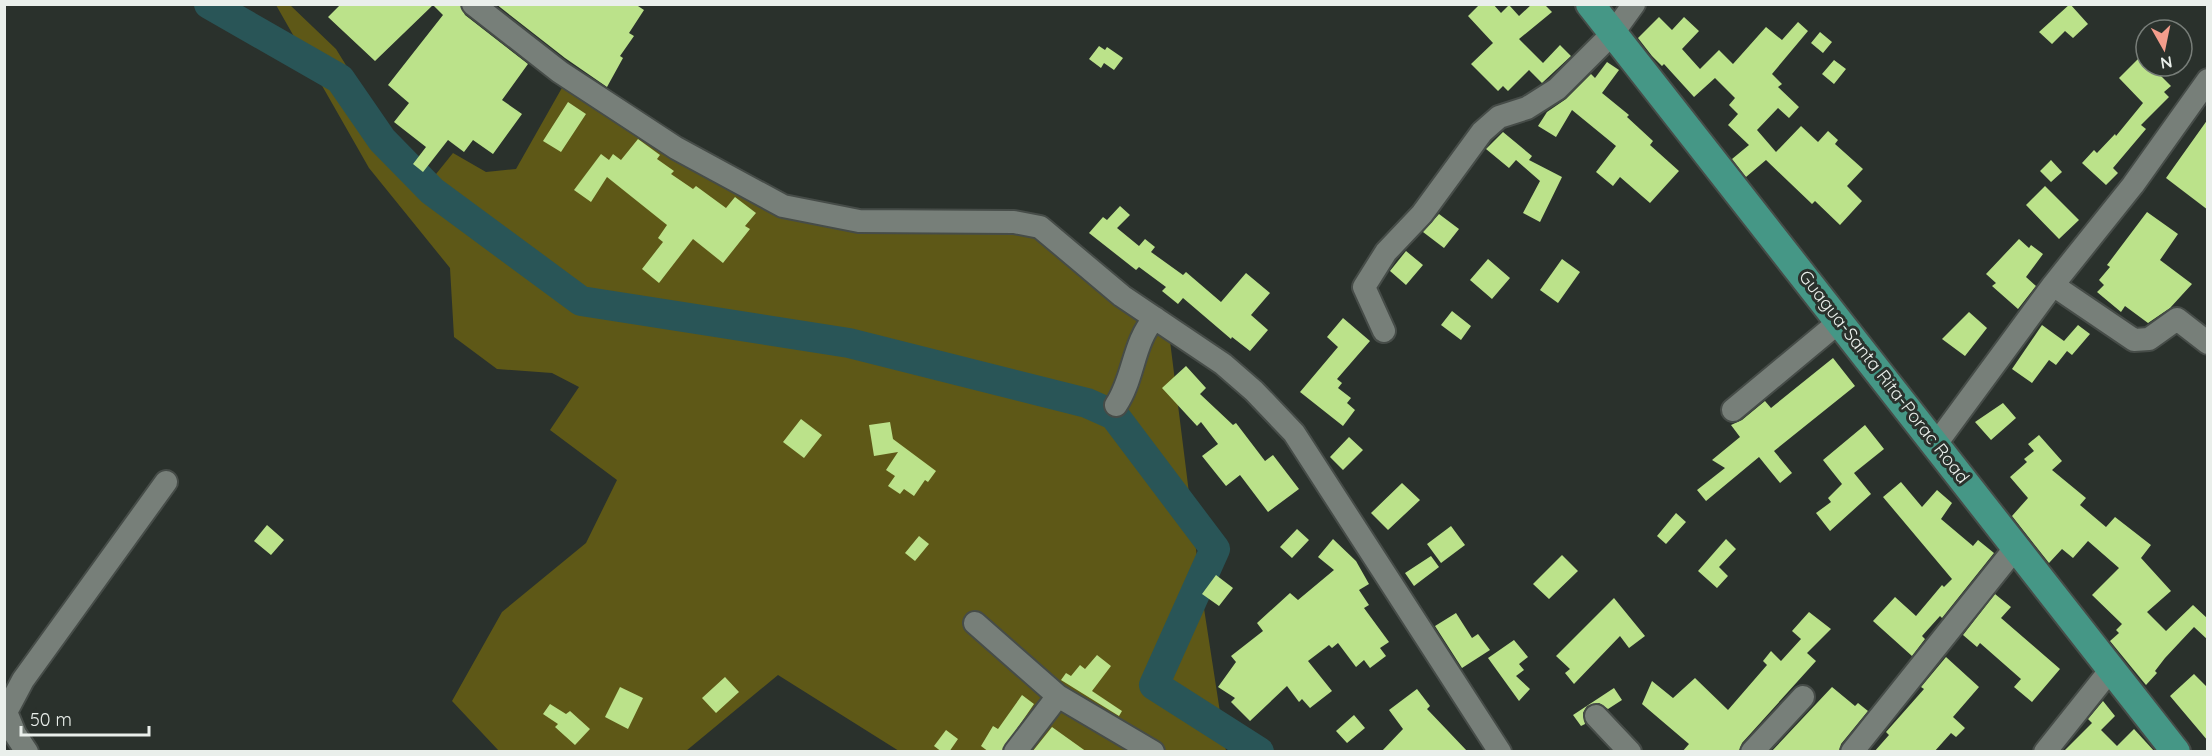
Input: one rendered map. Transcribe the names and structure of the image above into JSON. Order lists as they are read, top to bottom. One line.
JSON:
{"streets":{"main road":["Guagua-Santa Rita-Porac Road"]},"scale_bar":"50 m","north":"bottom"}
